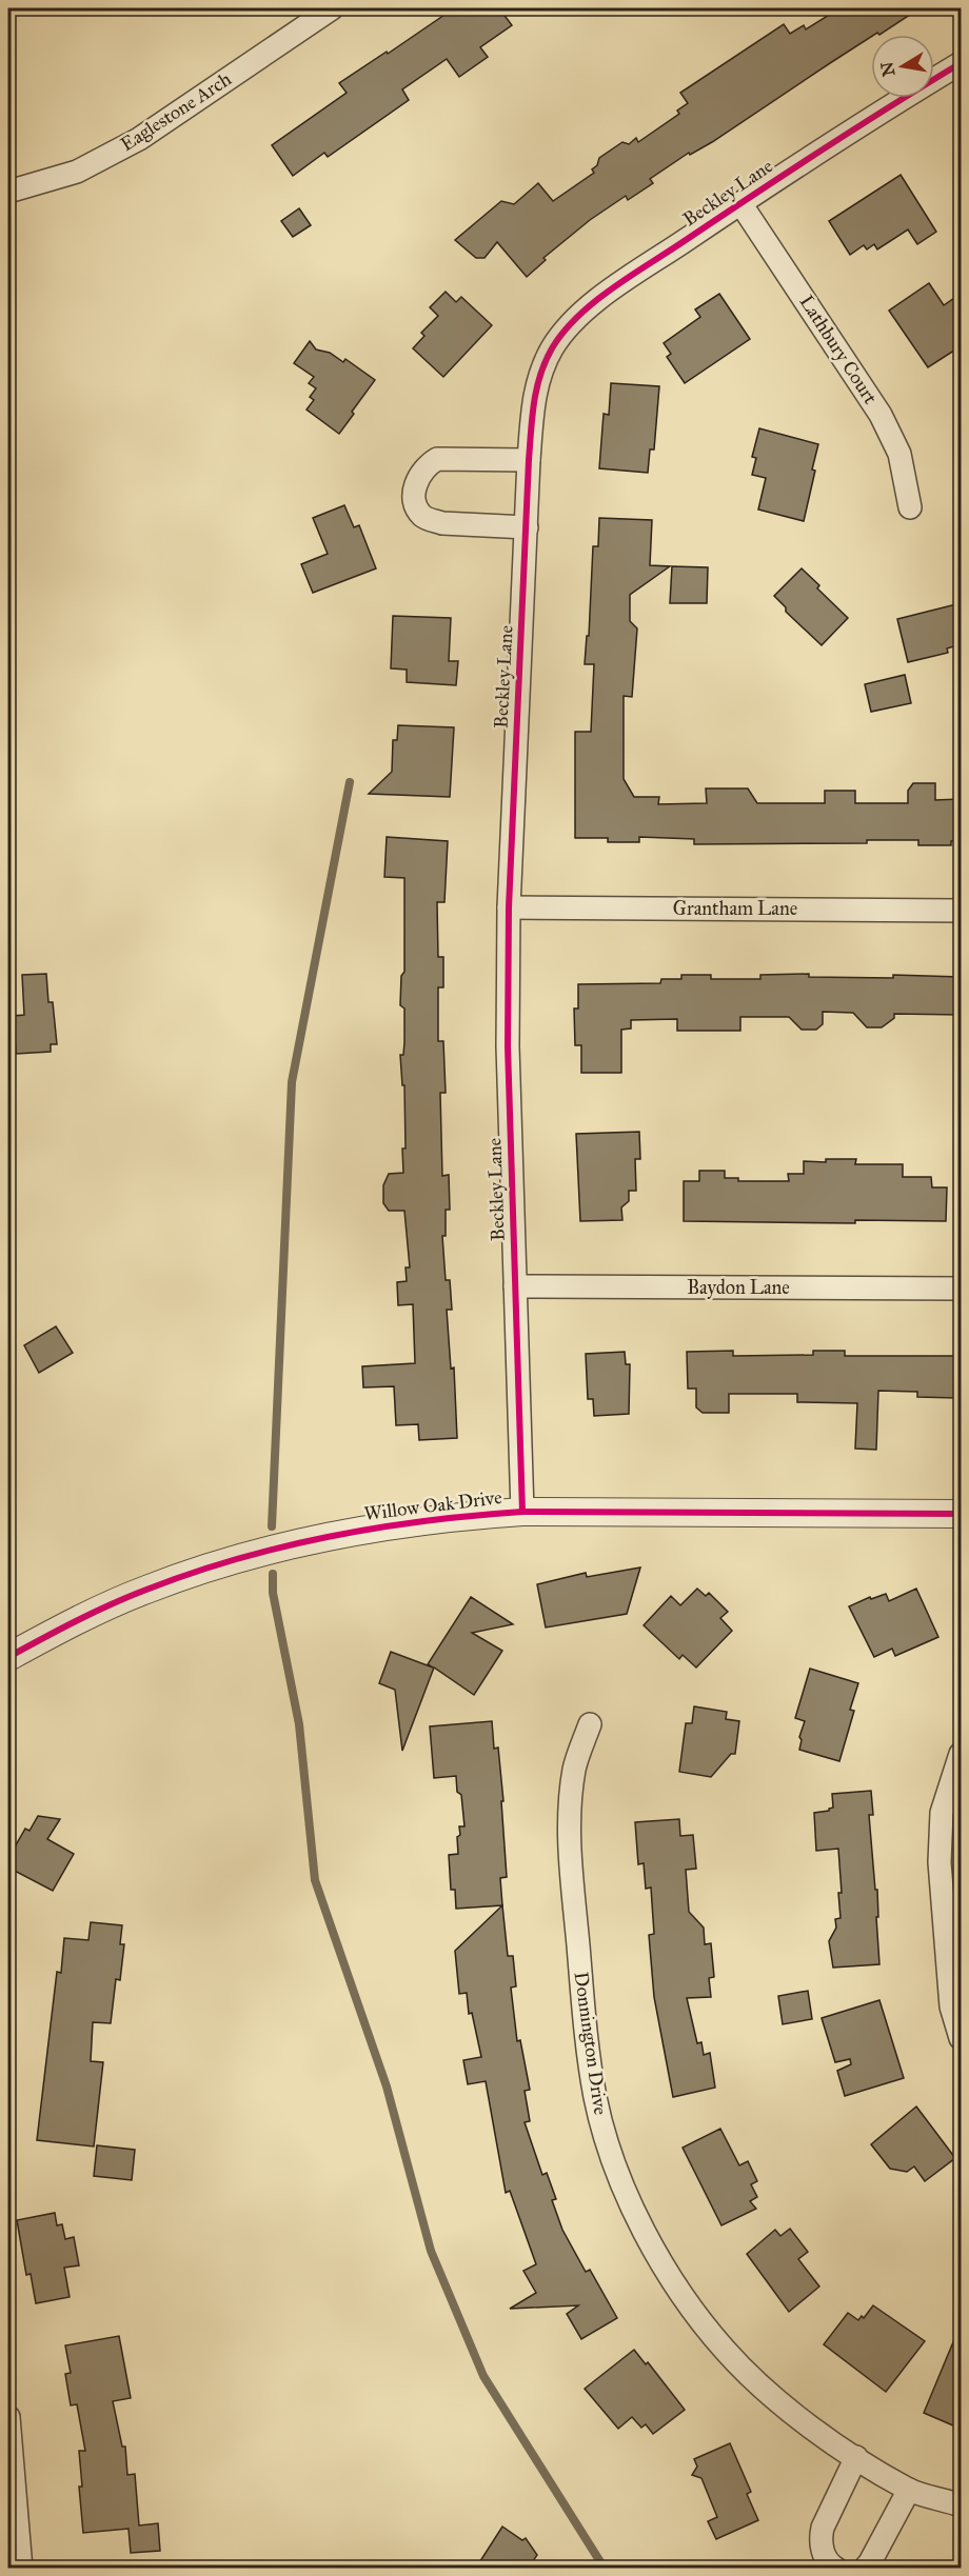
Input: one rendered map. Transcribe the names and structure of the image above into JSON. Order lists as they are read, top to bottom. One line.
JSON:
{"streets":{"street":["Eaglestone Arch","Beckley Lane","Lathbury Court","Grantham Lane","Baydon Lane","Willow Oak Drive","Donnington Drive"]},"crossings":[["Beckley Lane","Lathbury Court"],["Beckley Lane","Grantham Lane"],["Beckley Lane","Baydon Lane"],["Beckley Lane","Willow Oak Drive"]],"north":"left"}
